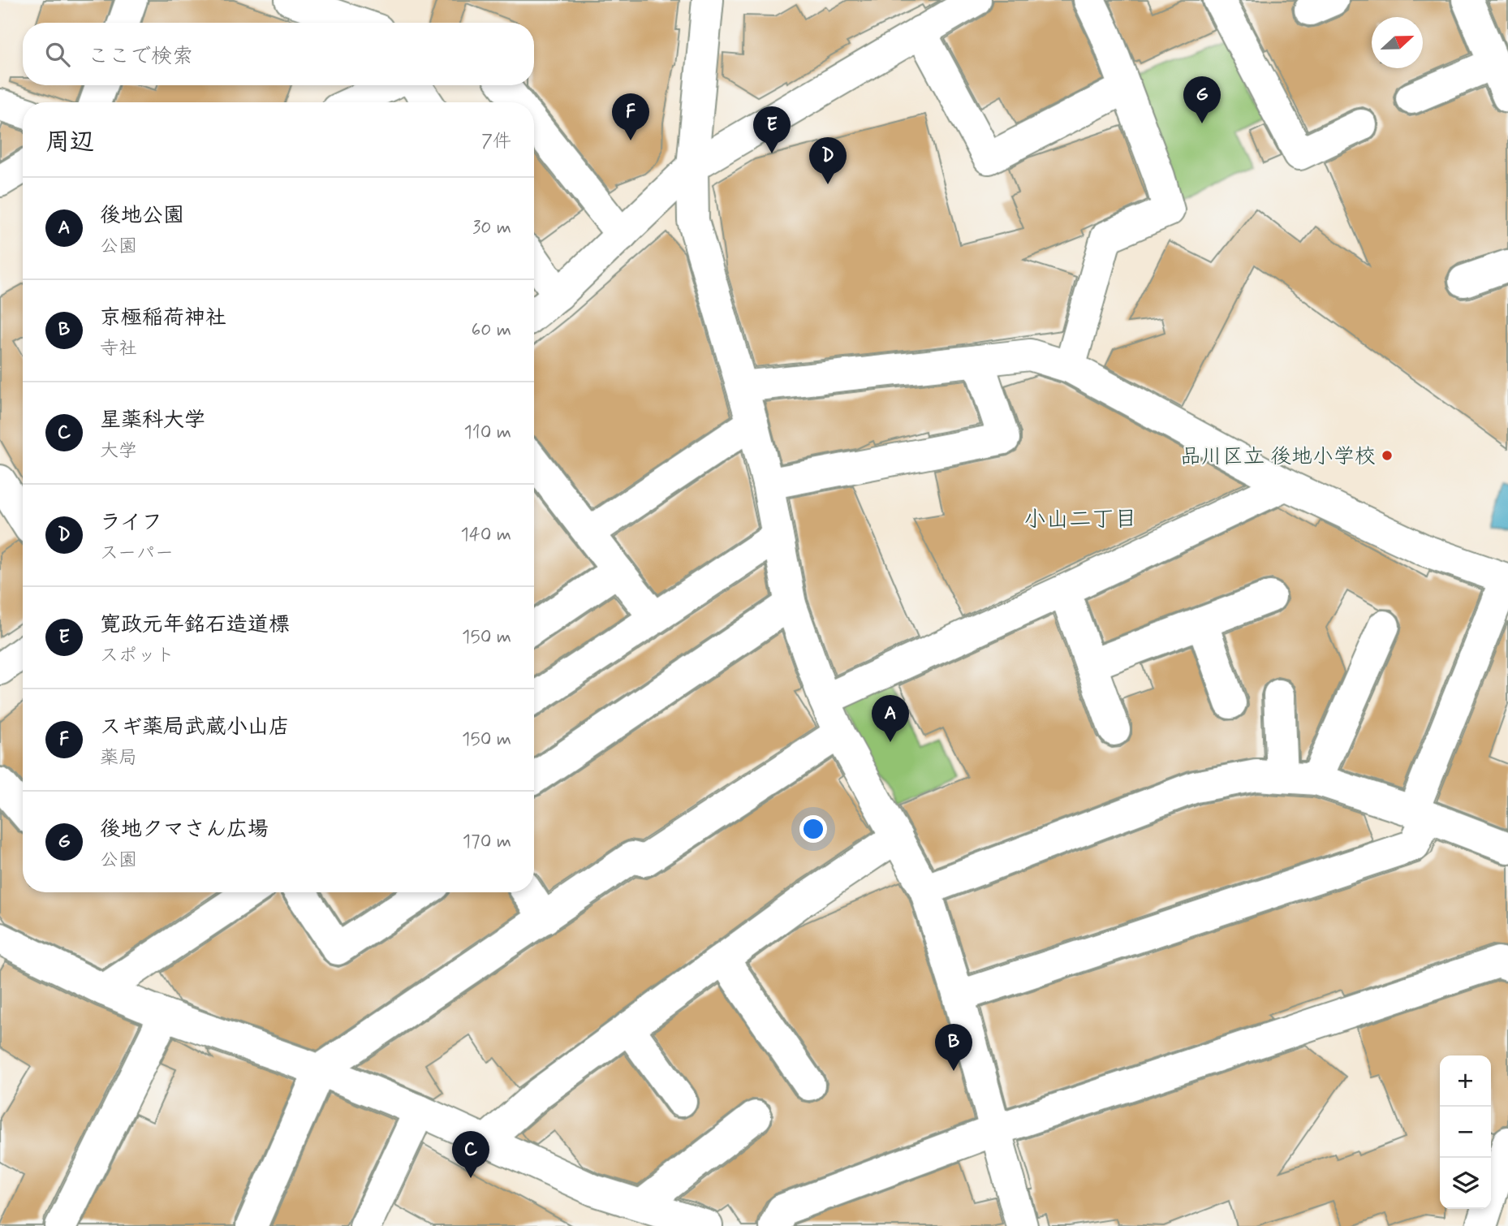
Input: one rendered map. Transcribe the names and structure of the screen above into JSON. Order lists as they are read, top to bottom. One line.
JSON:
{"districts":["小山二丁目"],"places":["品川区立 後地小学校"],"north":"right","page":{"search":"ここで検索","pins":["G","F","E","D","A","B","C"],"heading":["周辺","7件"],"list":[{"mark":"A","name":"後地公園","note":"公園","value":"30 m"},{"mark":"B","name":"京極稲荷神社","note":"寺社","value":"60 m"},{"mark":"C","name":"星薬科大学","note":"大学","value":"110 m"},{"mark":"D","name":"ライフ","note":"スーパー","value":"140 m"},{"mark":"E","name":"寛政元年銘石造道標","note":"スポット","value":"150 m"},{"mark":"F","name":"スギ薬局武蔵小山店","note":"薬局","value":"150 m"},{"mark":"G","name":"後地クマさん広場","note":"公園","value":"170 m"}],"map_buttons":["+","−"]}}
